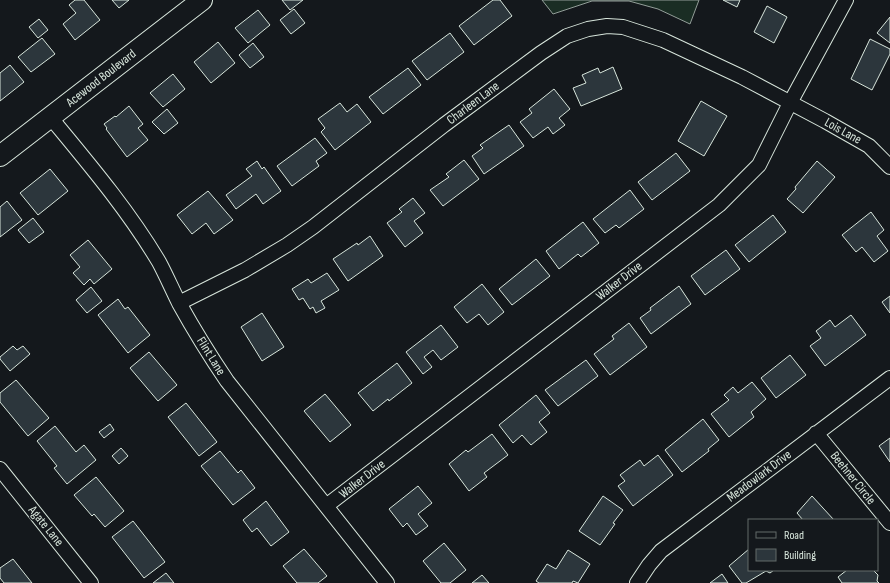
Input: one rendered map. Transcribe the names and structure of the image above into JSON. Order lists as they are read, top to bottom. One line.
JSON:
{"streets":{"street":["Acewood Boulevard","Charleen Lane","Lois Lane","Walker Drive","Flint Lane","Meadowlark Drive","Beehner Circle","Agate Lane"]},"crossings":[["Acewood Boulevard","Flint Lane"],["Charleen Lane","Lois Lane"],["Charleen Lane","Walker Drive"],["Charleen Lane","Flint Lane"],["Lois Lane","Walker Drive"],["Walker Drive","Flint Lane"],["Meadowlark Drive","Beehner Circle"]],"legend":["Road","Building"]}
